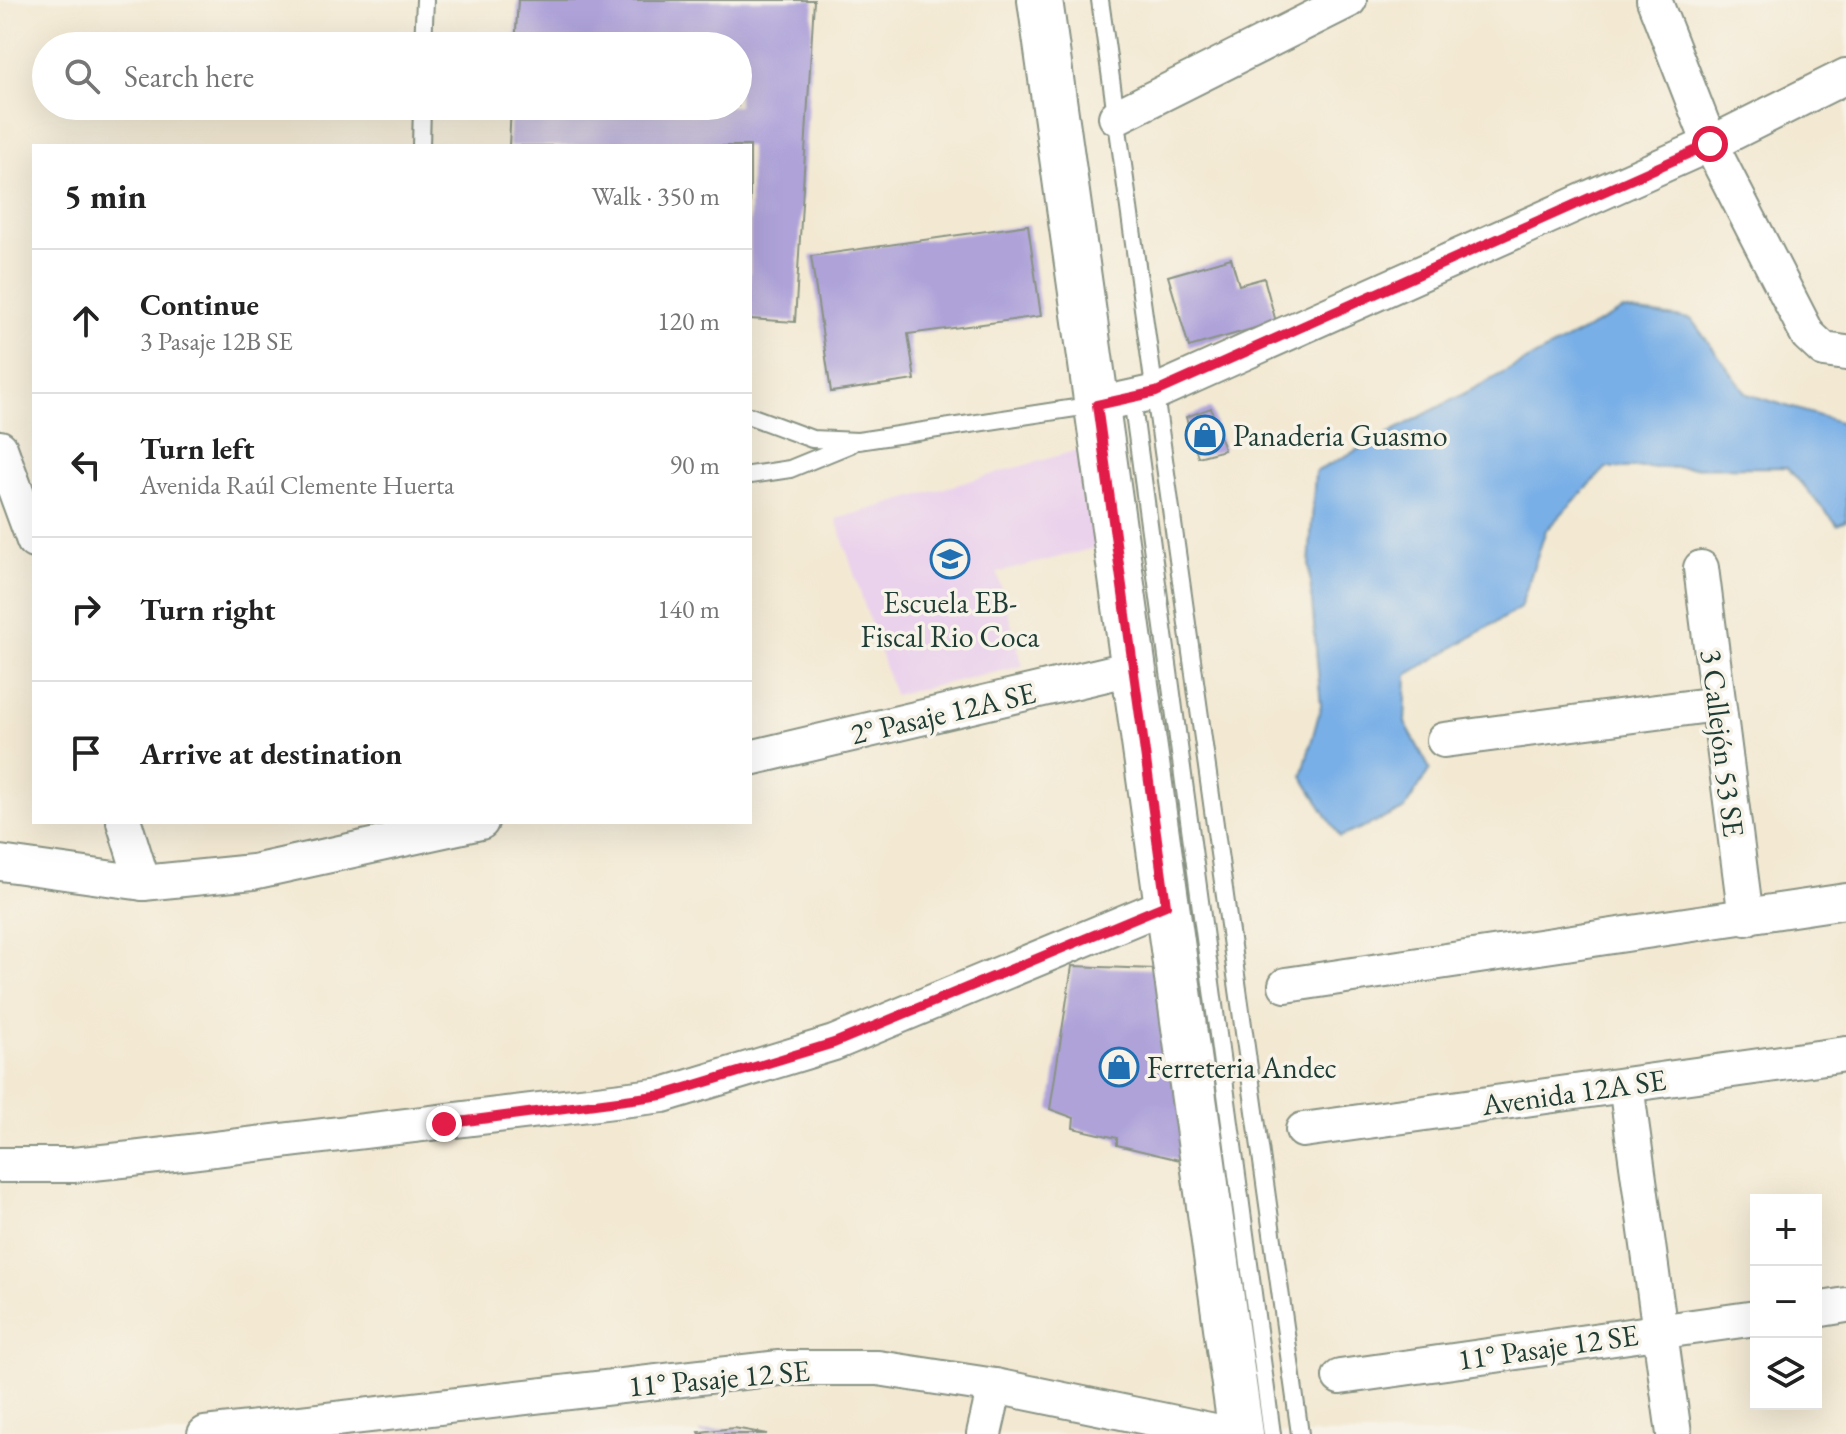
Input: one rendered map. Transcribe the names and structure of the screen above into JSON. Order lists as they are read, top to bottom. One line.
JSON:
{"streets":{"street":["2° Pasaje 12A SE","3 Callejón 53 SE","Avenida 12A SE","11° Pasaje 12 SE"]},"places":{"shop":["Panaderia Guasmo","Ferreteria Andec"],"school or university":["Escuela EB- Fiscal Rio Coca"]},"page":{"search":"Search here","heading":["5 min","Walk · 350 m"],"list":[["Continue","3 Pasaje 12B SE","120 m"],["Turn left","Avenida Raúl Clemente Huerta","90 m"],["Turn right","140 m"],"Arrive at destination"],"map_buttons":["+","−"]}}
